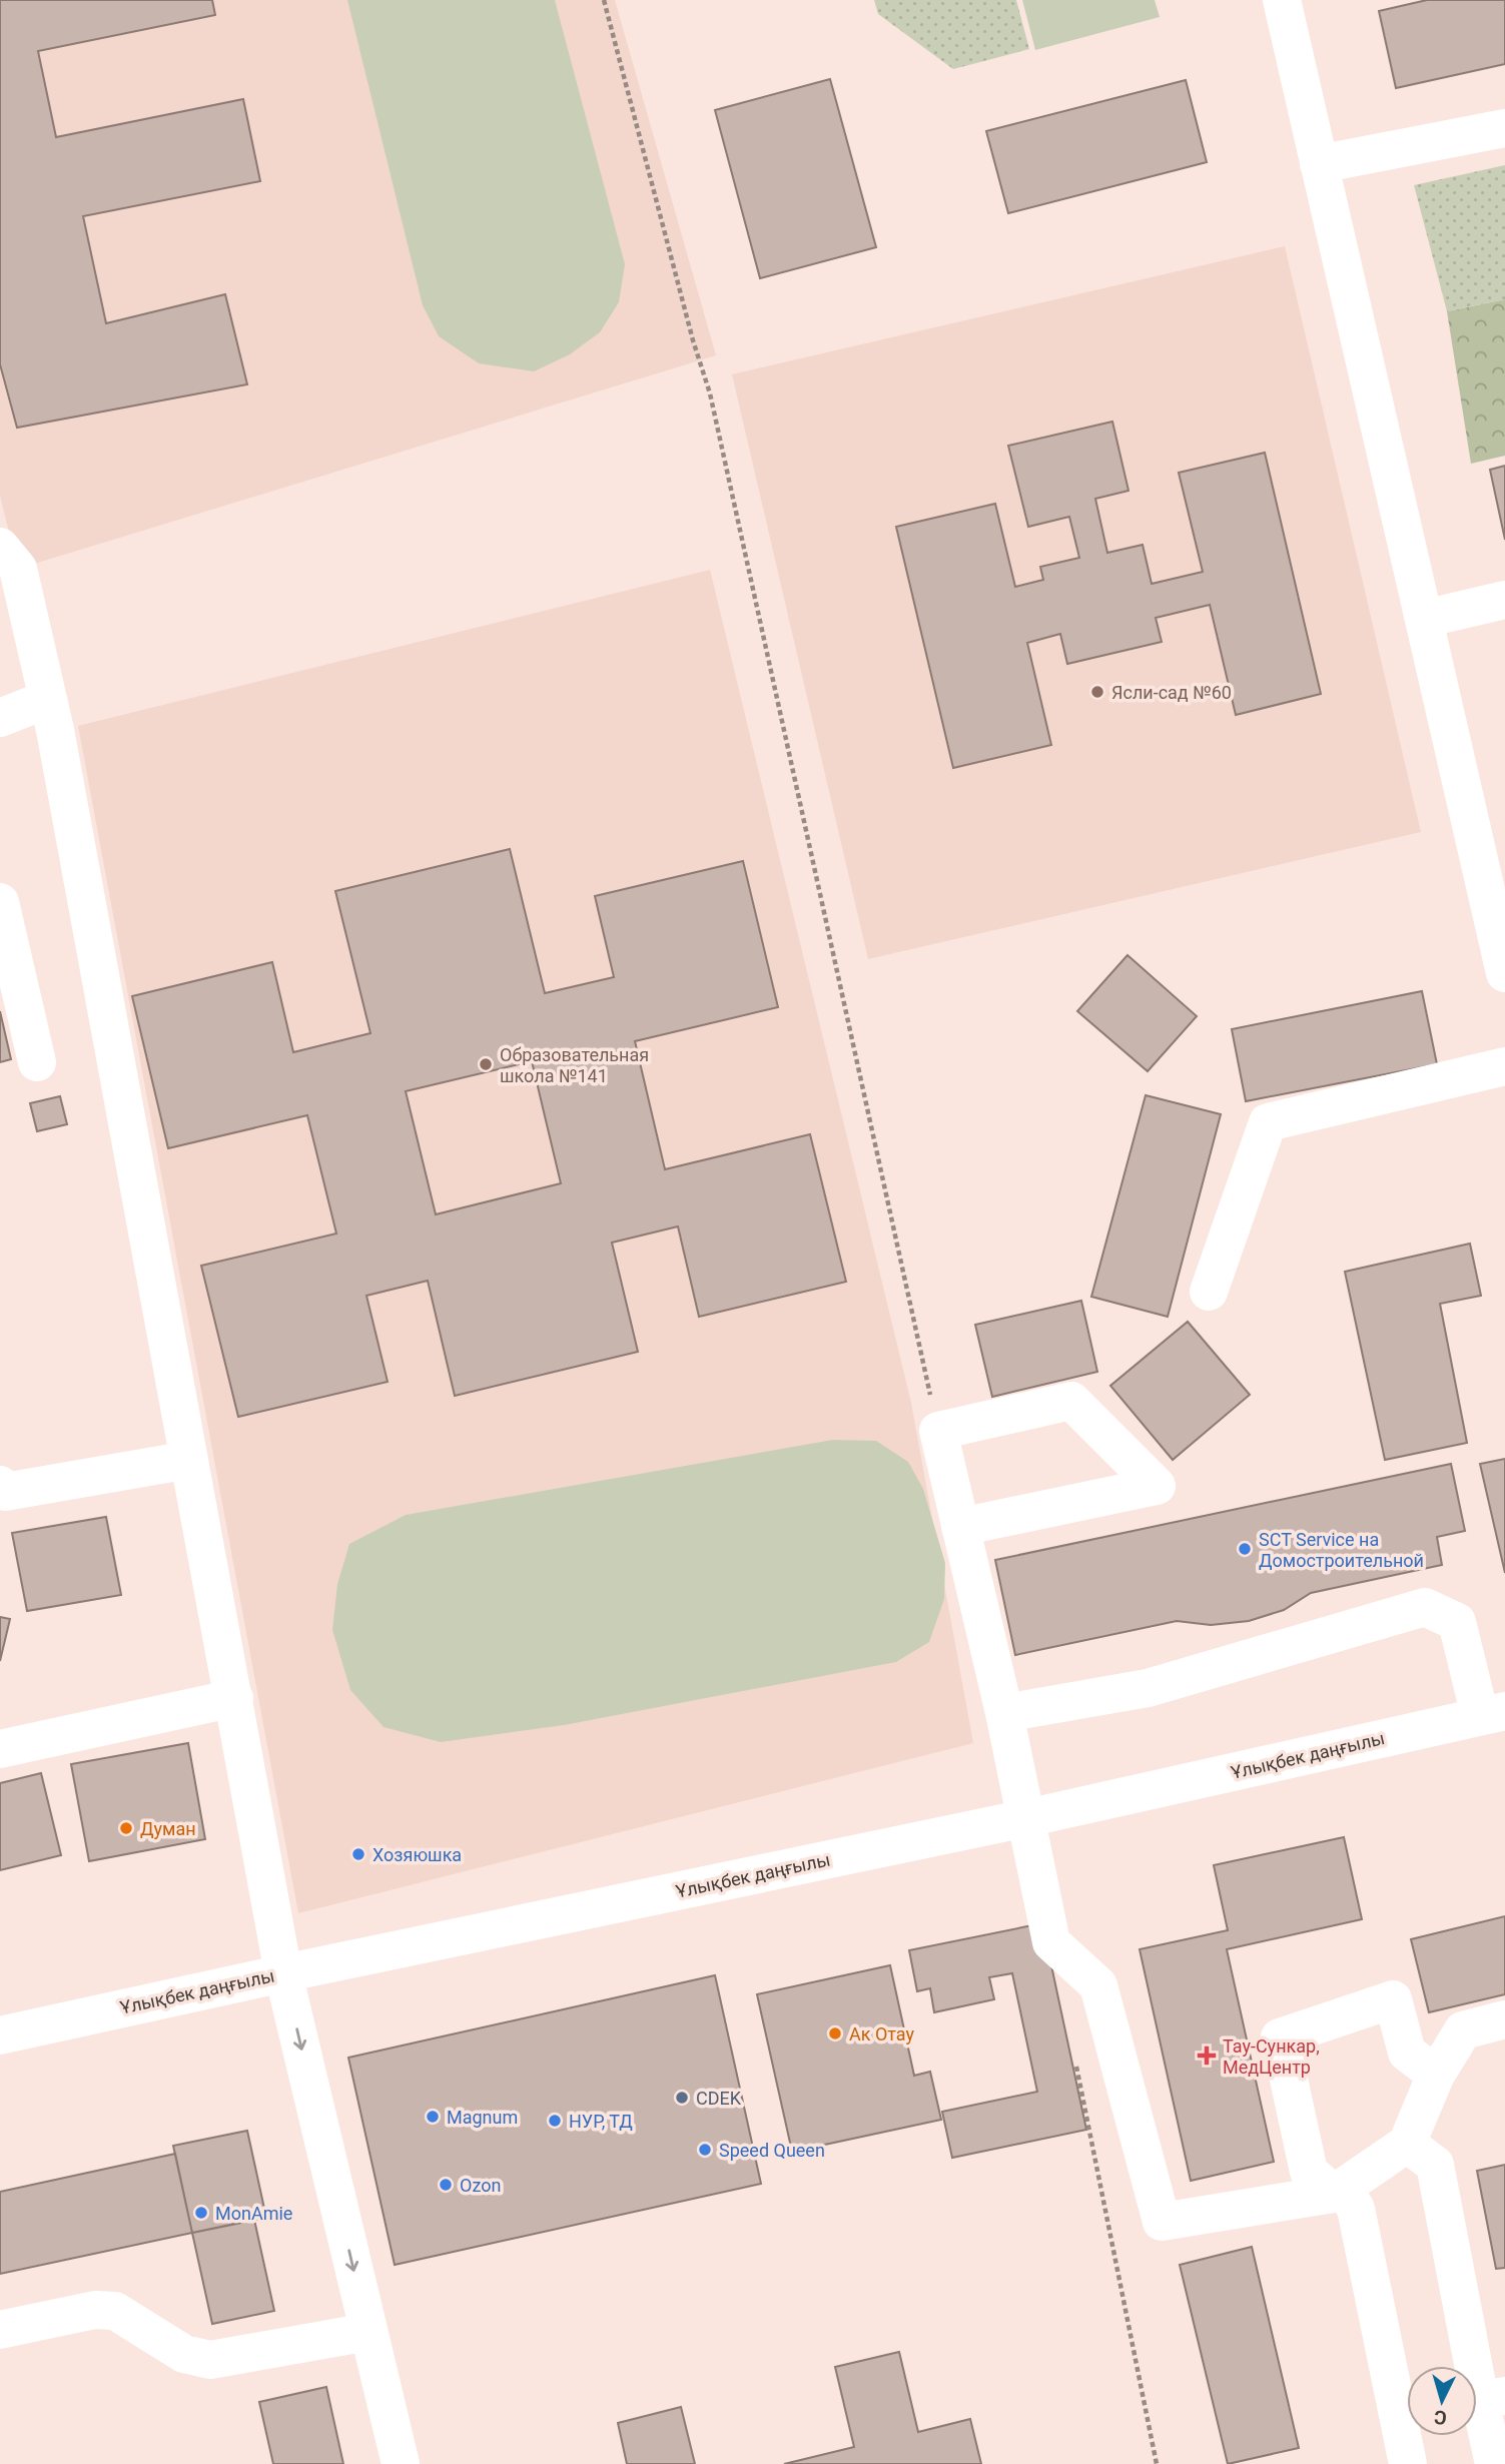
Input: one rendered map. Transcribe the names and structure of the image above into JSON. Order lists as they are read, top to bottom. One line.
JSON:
{"streets":{"street":["Ұлықбек даңғылы"]},"places":{"other":["Ясли-сад №60","Образовательная школа №141","SCT Service на Домостроительной","Думан","Хозяюшка","Ак Отау","CDEK","Magnum","НУР, ТД","Speed Queen","Ozon","MonAmie"],"health":["Тау-Сункар, МедЦентр"]},"north":"bottom"}
